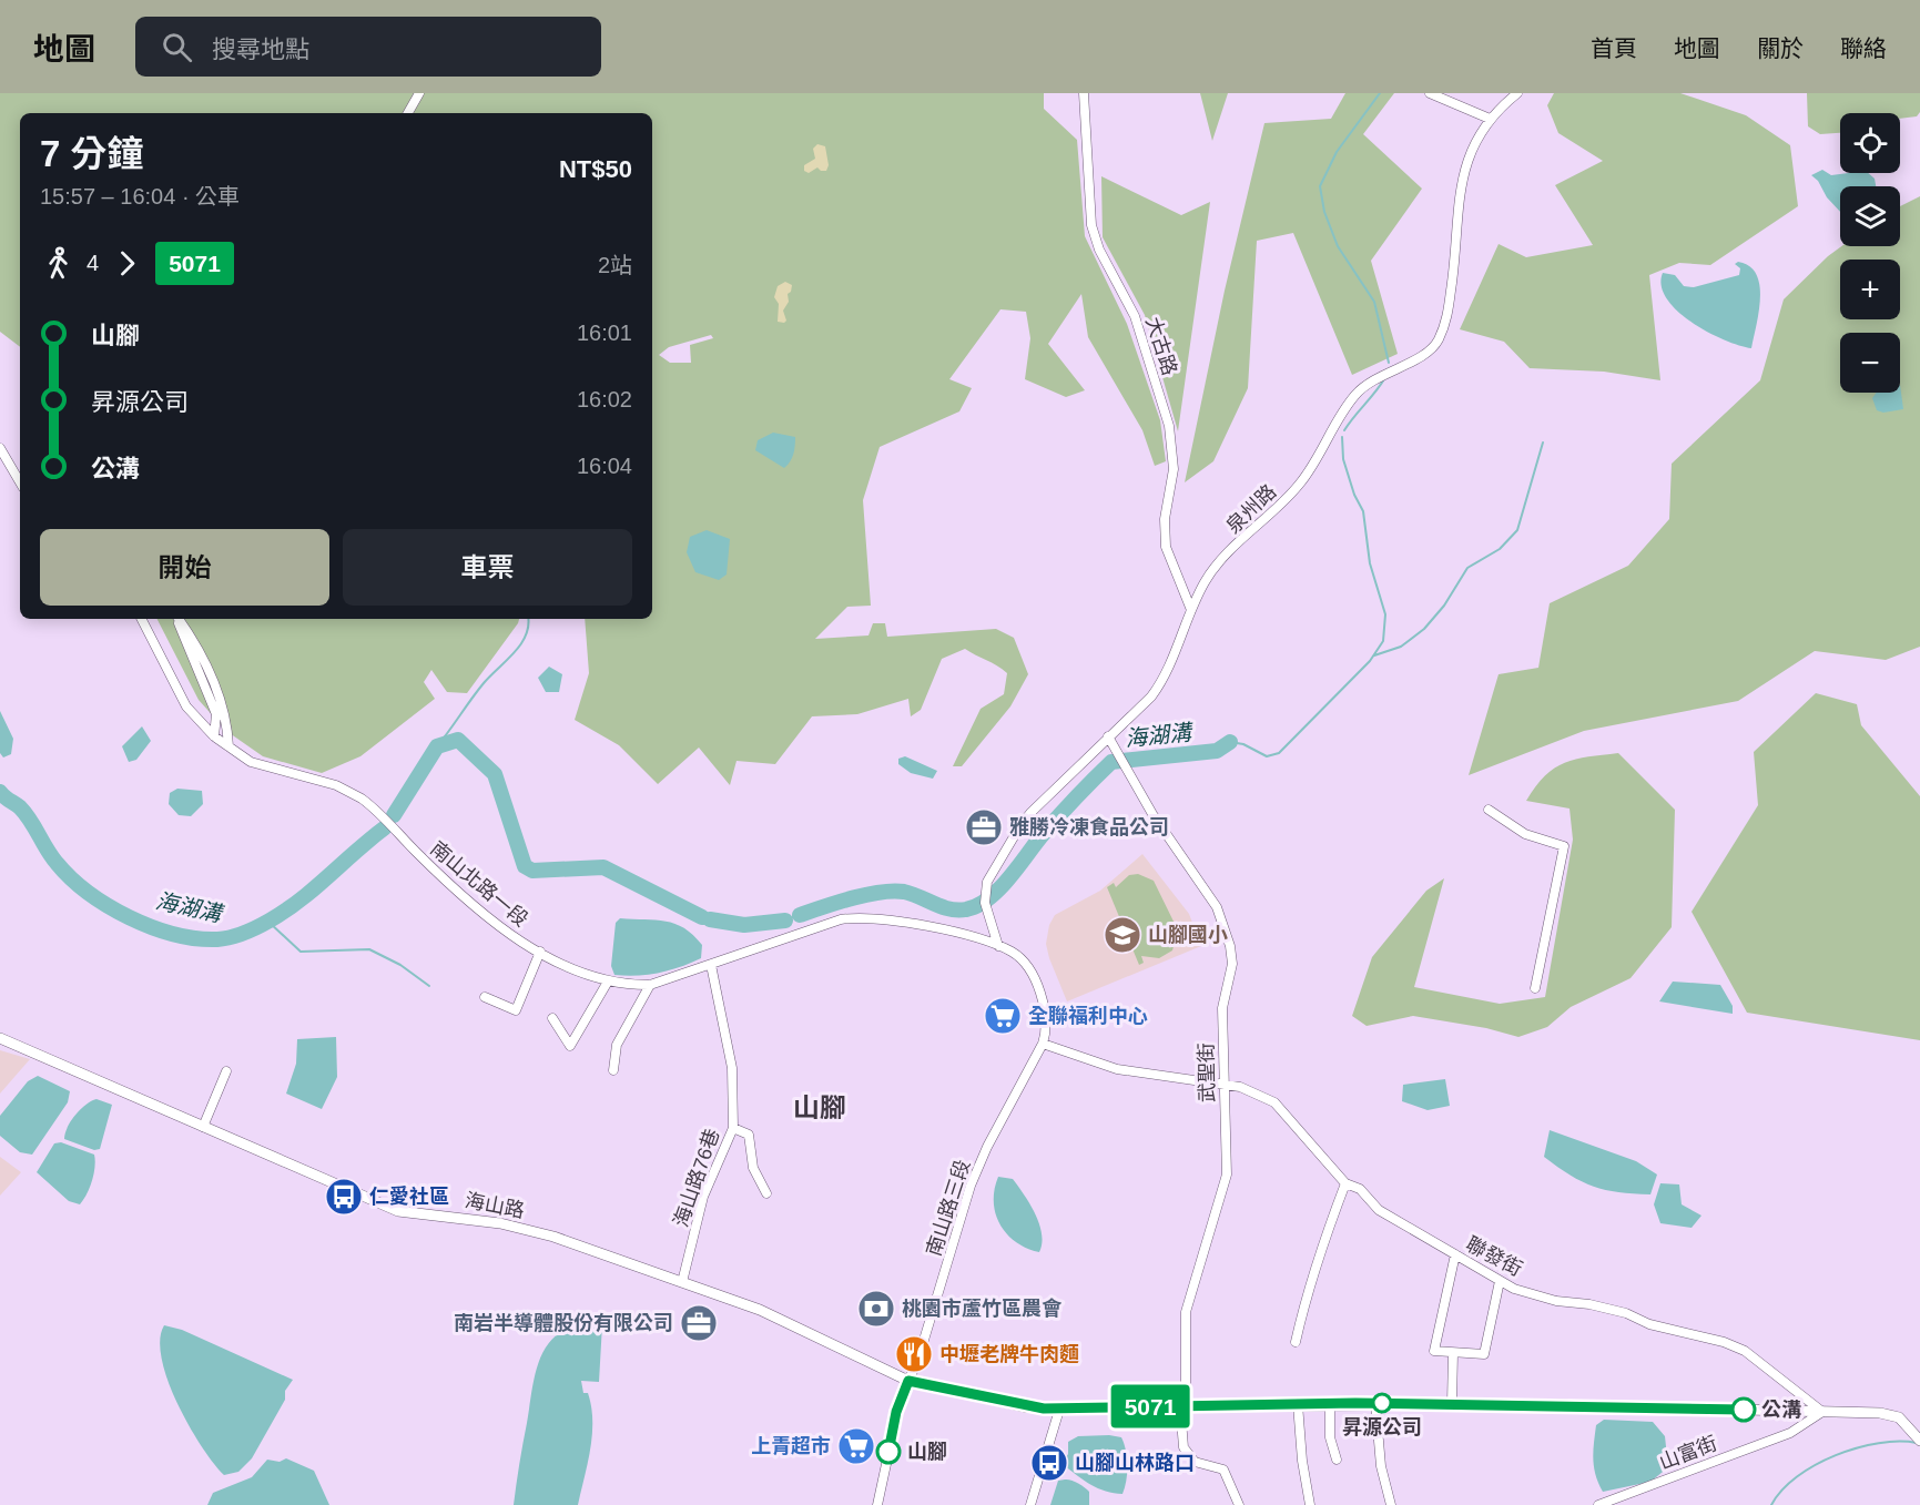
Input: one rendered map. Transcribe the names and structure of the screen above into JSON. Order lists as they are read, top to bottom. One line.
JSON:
{"streets":{"main road":["海山路"],"street":["大古路","泉州路","南山北路一段","武聖街","海山路76巷","南山路三段","聯發街","山富街"]},"crossings":[["大古路","泉州路"],["泉州路","南山北路一段"],["泉州路","武聖街"],["泉州路","南山路三段"],["南山北路一段","海山路76巷"],["南山北路一段","南山路三段"],["武聖街","海山路"],["武聖街","聯發街"],["海山路76巷","海山路"],["海山路","南山路三段"],["海山路","聯發街"],["海山路","山富街"],["南山路三段","聯發街"],["聯發街","山富街"]],"districts":["山腳"],"water":["海湖溝"],"places":{"office":["雅勝冷凍食品公司","南岩半導體股份有限公司"],"school or university":["山腳國小"],"supermarket":["全聯福利中心","上青超市"],"bus stop":["仁愛社區","山腳山林路口"],"bank":["桃園市蘆竹區農會"],"restaurant":["中壢老牌牛肉麵"],"other":["昇源公司","公溝","山腳"]},"lines":["bus line 5071"],"page":{"header":"地圖","search":"搜尋地點","nav":["首頁","地圖","關於","聯絡"],"on_map":"5071","map_buttons":["+","−"],"heading":["7 分鐘","15:57 – 16:04 · 公車","NT$50"],"legs":["4","5071","2站"],"list":[{"name":"山腳","value":"16:01"},{"name":"昇源公司","value":"16:02"},{"name":"公溝","value":"16:04"}],"buttons":["開始","車票"]}}
